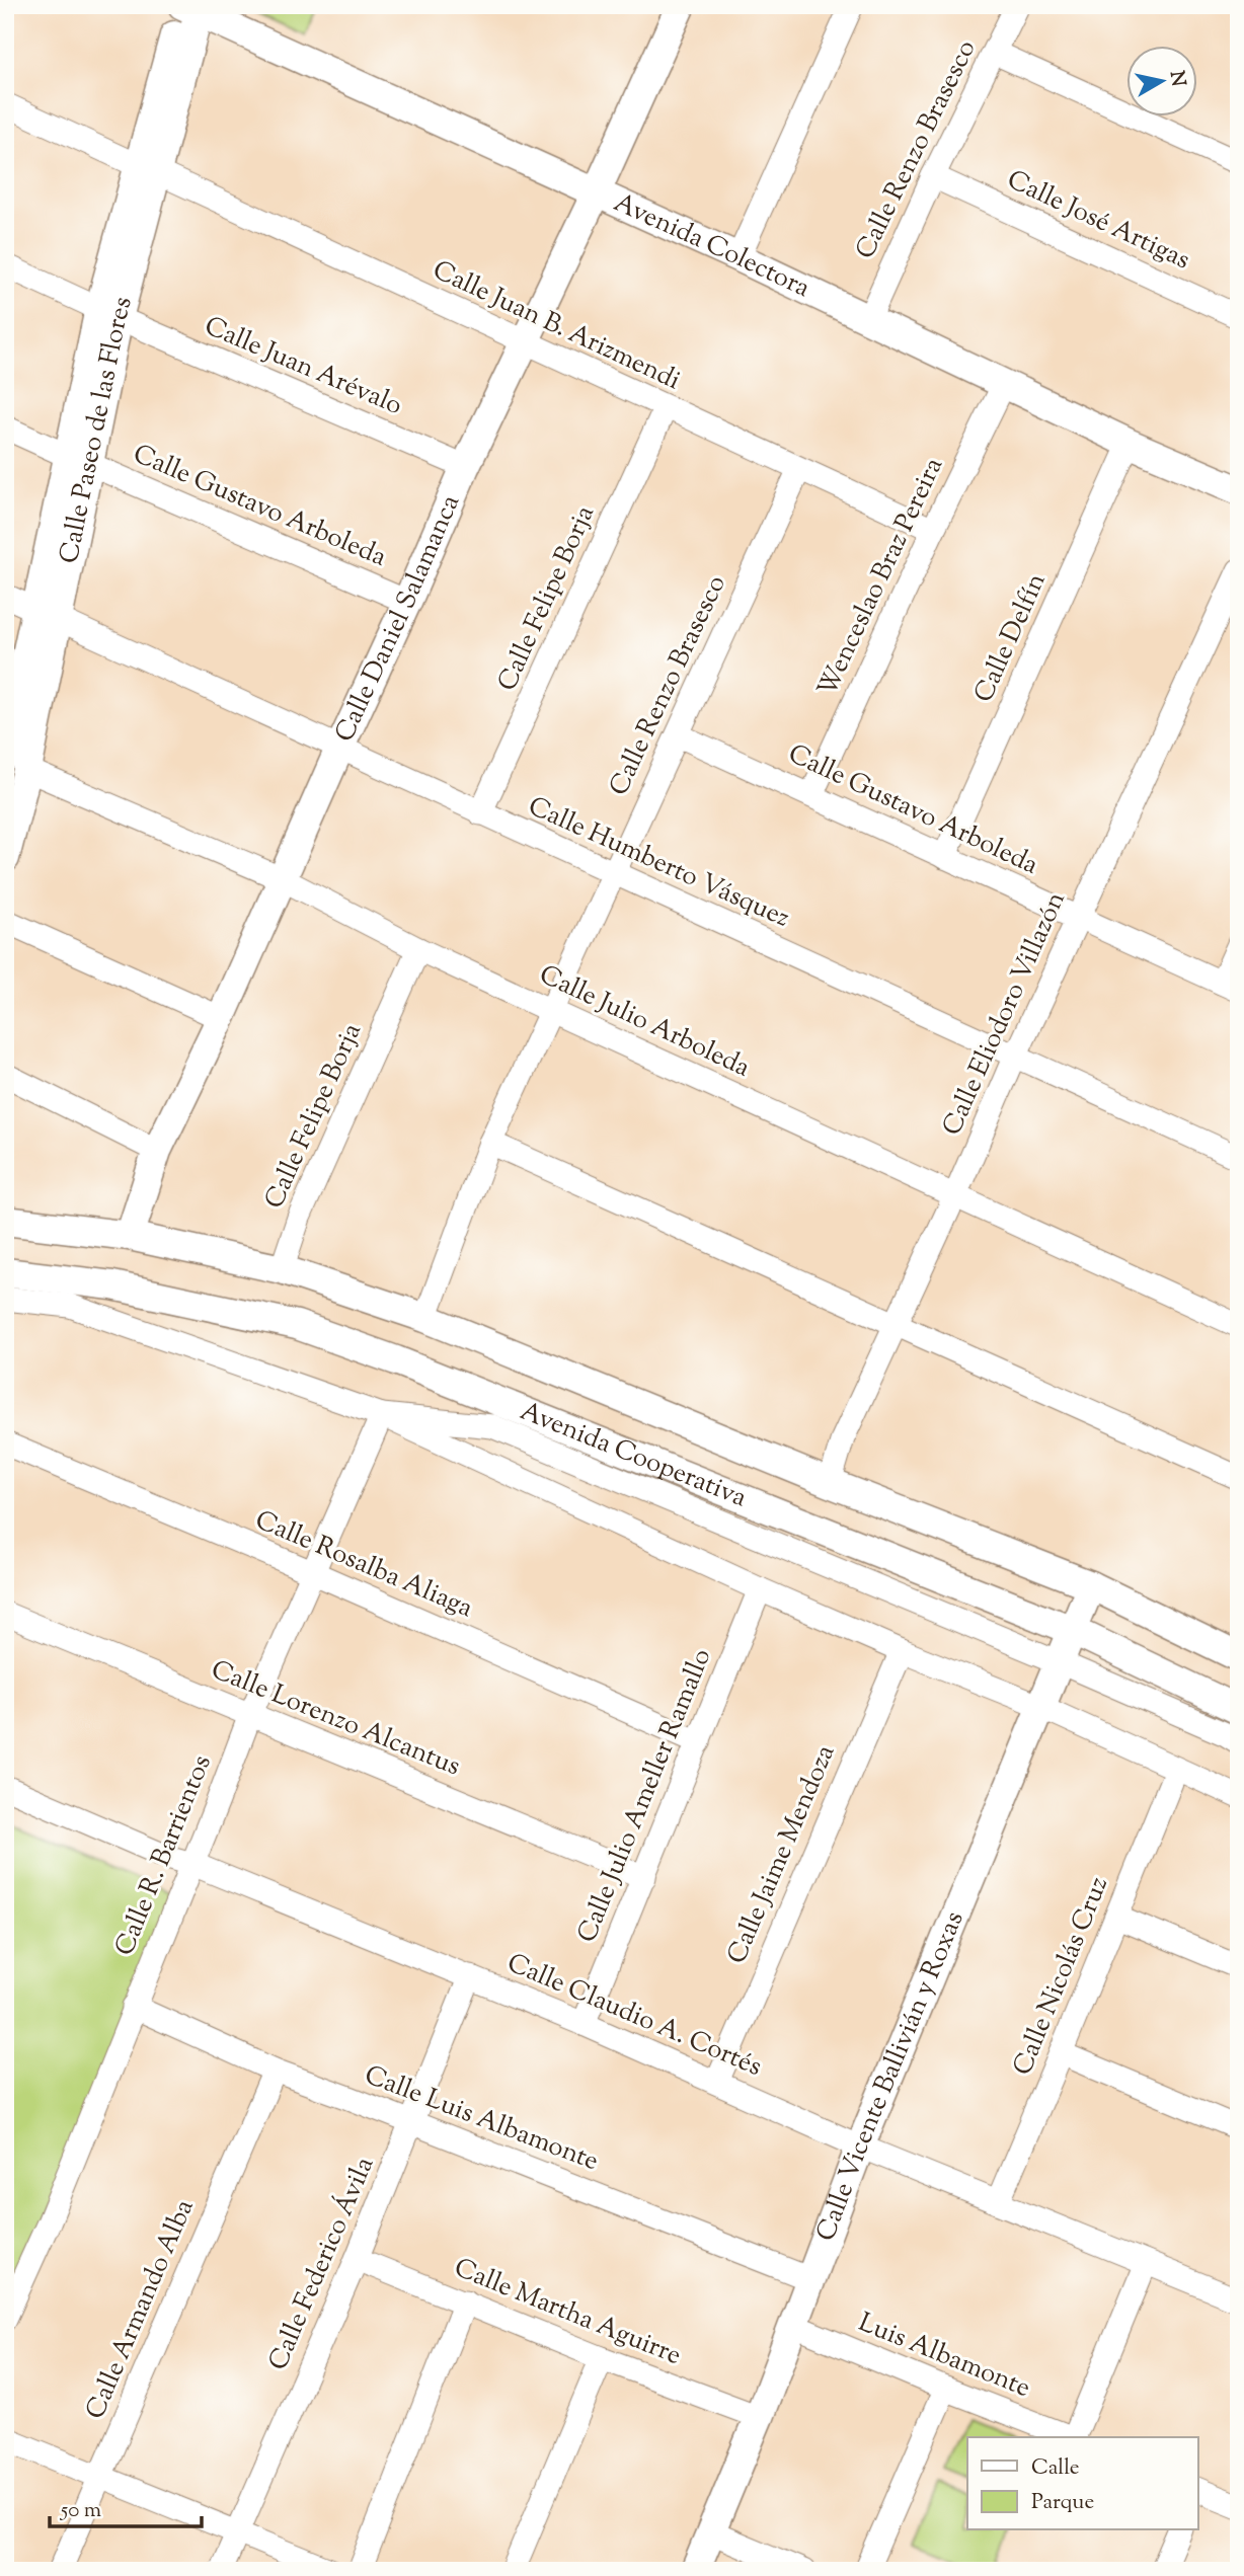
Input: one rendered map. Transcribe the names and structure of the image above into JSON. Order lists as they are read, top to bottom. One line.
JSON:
{"streets":{"street":["Calle Renzo Brasesco","Calle José Artigas","Avenida Colectora","Calle Juan B. Arizmendi","Calle Juan Arévalo","Calle Paseo de las Flores","Calle Gustavo Arboleda","Wenceslao Braz Pereira","Calle Felipe Borja","Calle Daniel Salamanca","Calle Delfín","Calle Humberto Vásquez","Calle Eliodoro Villazón","Calle Julio Arboleda","Avenida Cooperativa","Calle Rosalba Aliaga","Calle Lorenzo Alcantus","Calle Julio Ameller Ramallo","Calle Jaime Mendoza","Calle R. Barrientos","Calle Nicolás Cruz","Calle Claudio A. Cortés","Calle Vicente Ballivián y Roxas","Calle Luis Albamonte","Calle Federico Ávila","Calle Armando Alba","Calle Martha Aguirre","Luis Albamonte"]},"crossings":[["Calle Renzo Brasesco","Calle José Artigas"],["Calle Renzo Brasesco","Avenida Colectora"],["Calle Renzo Brasesco","Calle Juan B. Arizmendi"],["Calle Renzo Brasesco","Calle Gustavo Arboleda"],["Calle Renzo Brasesco","Calle Humberto Vásquez"],["Calle Renzo Brasesco","Calle Julio Arboleda"],["Calle Renzo Brasesco","Avenida Cooperativa"],["Avenida Colectora","Calle Paseo de las Flores"],["Avenida Colectora","Wenceslao Braz Pereira"],["Avenida Colectora","Calle Daniel Salamanca"],["Avenida Colectora","Calle Delfín"],["Calle Juan B. Arizmendi","Calle Paseo de las Flores"],["Calle Juan B. Arizmendi","Wenceslao Braz Pereira"],["Calle Juan B. Arizmendi","Calle Felipe Borja"],["Calle Juan B. Arizmendi","Calle Daniel Salamanca"],["Calle Juan Arévalo","Calle Paseo de las Flores"],["Calle Juan Arévalo","Calle Daniel Salamanca"],["Calle Paseo de las Flores","Calle Gustavo Arboleda"],["Calle Paseo de las Flores","Calle Humberto Vásquez"],["Calle Paseo de las Flores","Calle Julio Arboleda"],["Calle Gustavo Arboleda","Wenceslao Braz Pereira"],["Calle Gustavo Arboleda","Calle Daniel Salamanca"],["Calle Gustavo Arboleda","Calle Delfín"],["Calle Gustavo Arboleda","Calle Eliodoro Villazón"],["Calle Felipe Borja","Calle Humberto Vásquez"],["Calle Felipe Borja","Calle Julio Arboleda"],["Calle Felipe Borja","Avenida Cooperativa"],["Calle Daniel Salamanca","Calle Humberto Vásquez"],["Calle Daniel Salamanca","Calle Julio Arboleda"],["Calle Daniel Salamanca","Avenida Cooperativa"],["Calle Humberto Vásquez","Calle Eliodoro Villazón"],["Calle Eliodoro Villazón","Calle Julio Arboleda"],["Calle Eliodoro Villazón","Avenida Cooperativa"],["Avenida Cooperativa","Calle Vicente Ballivián y Roxas"],["Calle Rosalba Aliaga","Calle Julio Ameller Ramallo"],["Calle Rosalba Aliaga","Calle R. Barrientos"],["Calle Lorenzo Alcantus","Calle Julio Ameller Ramallo"],["Calle Lorenzo Alcantus","Calle R. Barrientos"],["Calle Julio Ameller Ramallo","Calle Claudio A. Cortés"],["Calle Jaime Mendoza","Calle Claudio A. Cortés"],["Calle R. Barrientos","Calle Claudio A. Cortés"],["Calle R. Barrientos","Calle Luis Albamonte"],["Calle Nicolás Cruz","Calle Claudio A. Cortés"],["Calle Claudio A. Cortés","Calle Vicente Ballivián y Roxas"],["Calle Claudio A. Cortés","Calle Federico Ávila"],["Calle Vicente Ballivián y Roxas","Calle Luis Albamonte"],["Calle Vicente Ballivián y Roxas","Calle Martha Aguirre"],["Calle Vicente Ballivián y Roxas","Luis Albamonte"],["Calle Luis Albamonte","Calle Federico Ávila"],["Calle Luis Albamonte","Calle Armando Alba"],["Calle Federico Ávila","Calle Martha Aguirre"]],"legend":["Calle","Parque"],"scale_bar":"50 m","north":"right"}
